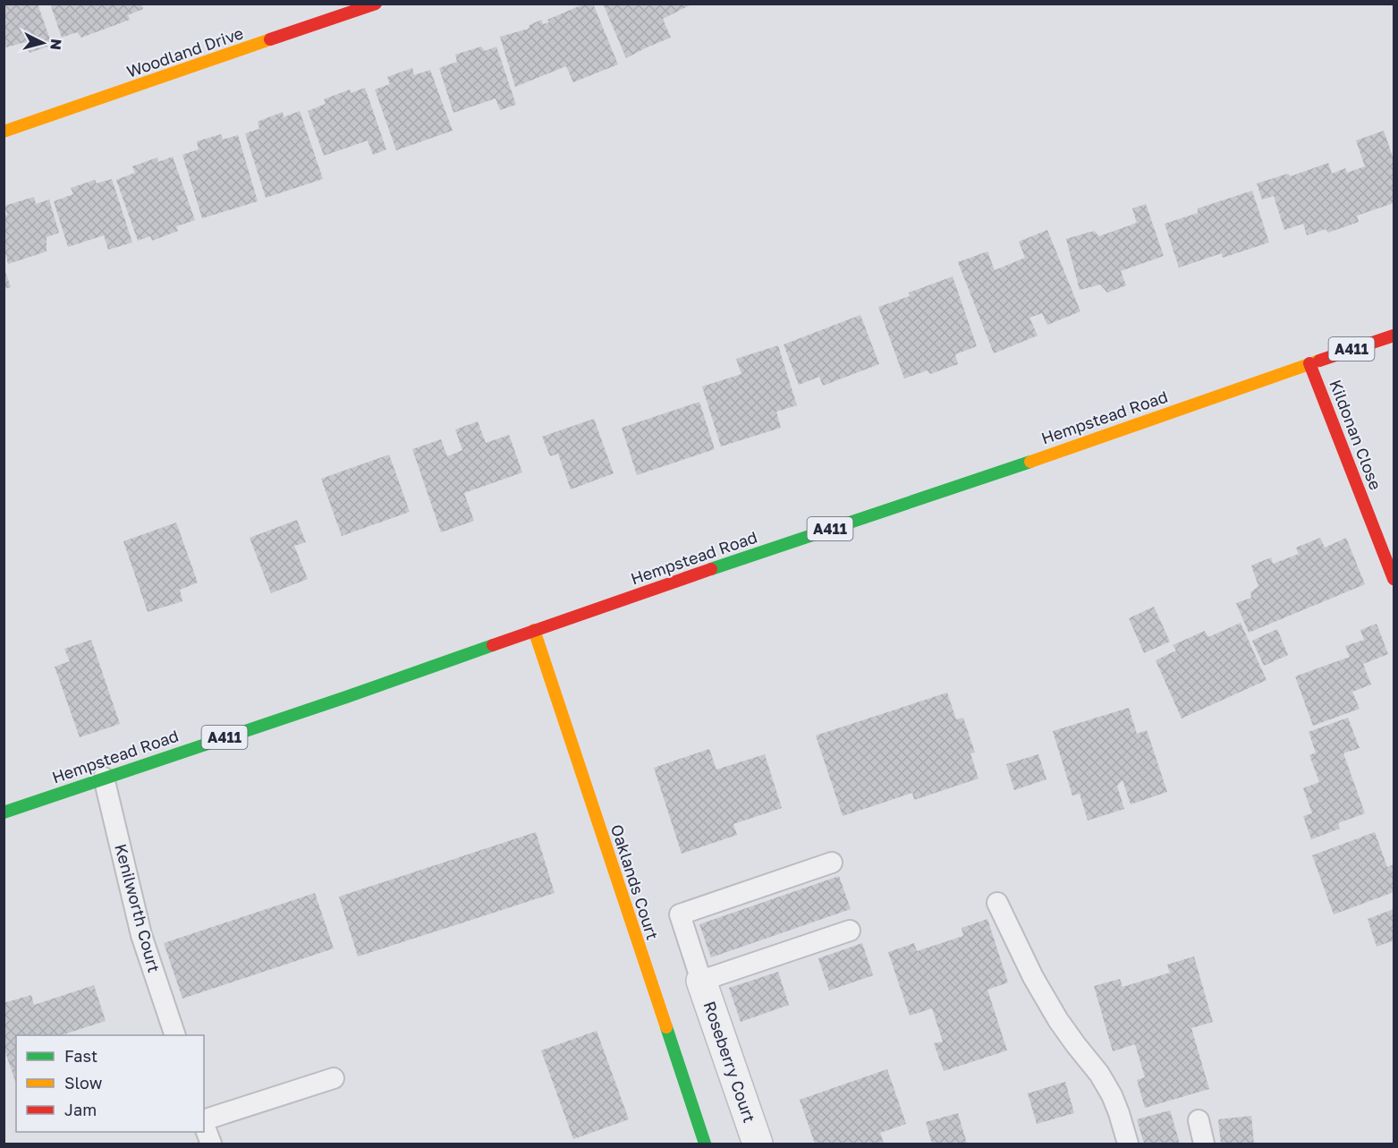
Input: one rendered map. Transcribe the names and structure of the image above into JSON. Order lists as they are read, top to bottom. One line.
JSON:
{"streets":{"main road":["Woodland Drive","A411","Hempstead Road","Kildonan Close","Oaklands Court"],"street":["Roseberry Court"],"lane":["Kenilworth Court"]},"crossings":[["Hempstead Road","Kildonan Close"],["Hempstead Road","Oaklands Court"],["Hempstead Road","Kenilworth Court"]],"legend":["Fast","Slow","Jam"],"north":"right"}
